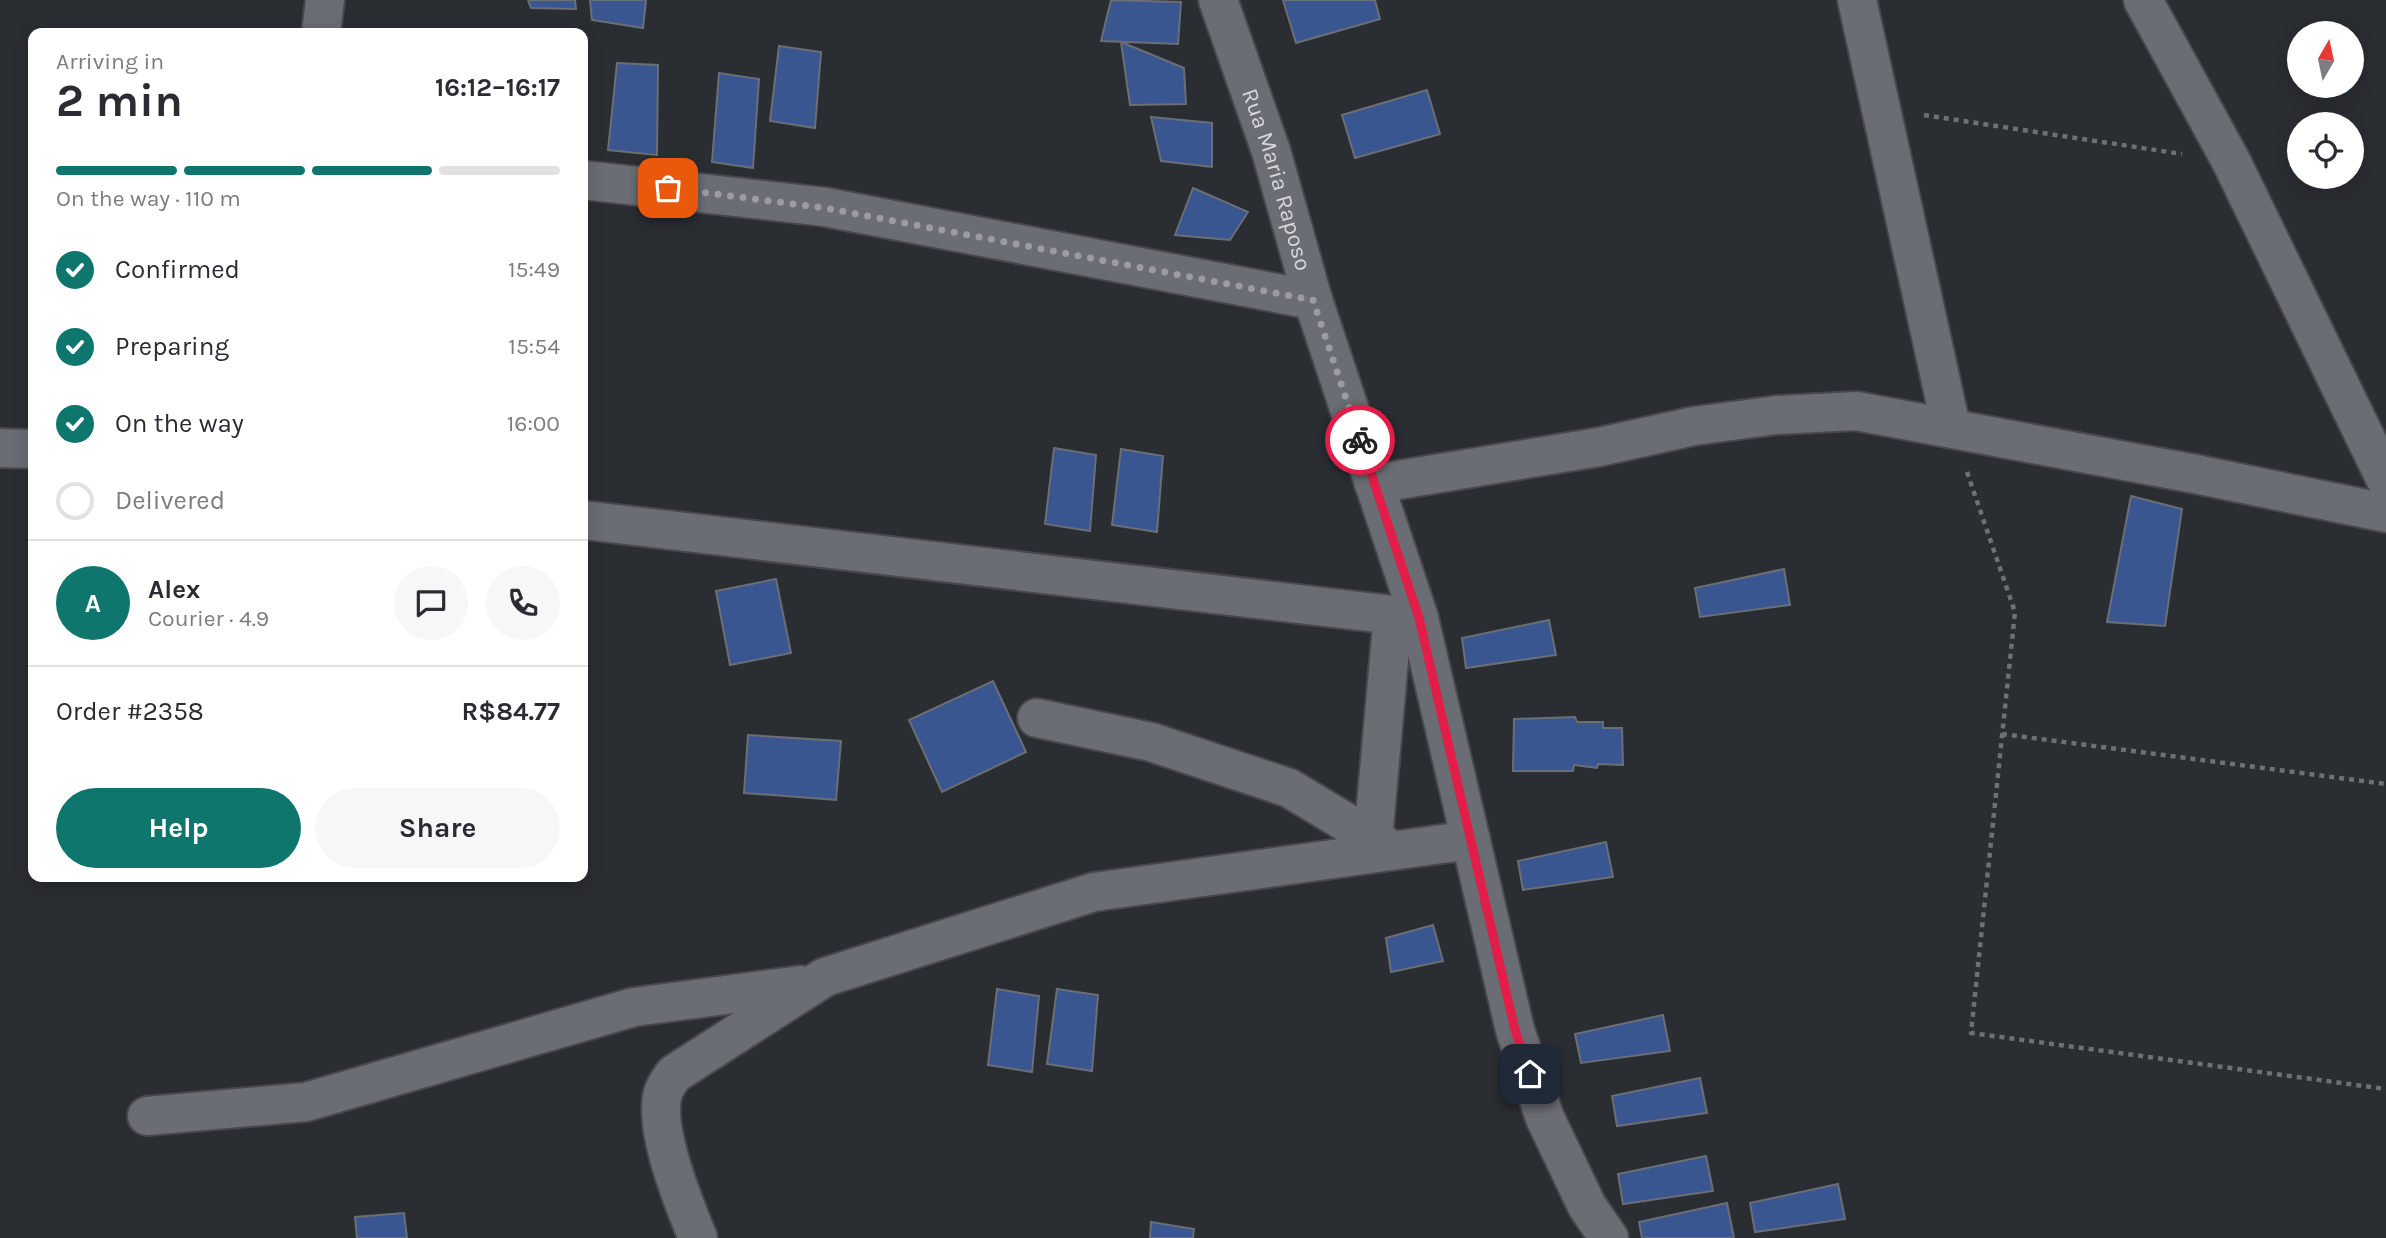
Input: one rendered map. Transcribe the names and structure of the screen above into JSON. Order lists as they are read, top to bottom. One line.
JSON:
{"streets":{"street":["Rua Maria Raposo"]},"north":"top","page":{"heading":["2 min","Arriving in","16:12–16:17"],"panel":["Alex","Courier · 4.9","Order #2358","R$84.77"],"bar":"On the way · 110 m","list":[["Confirmed","15:49"],["Preparing","15:54"],["On the way","16:00"],"Delivered"],"round":"A","buttons":["Help","Share"]}}
